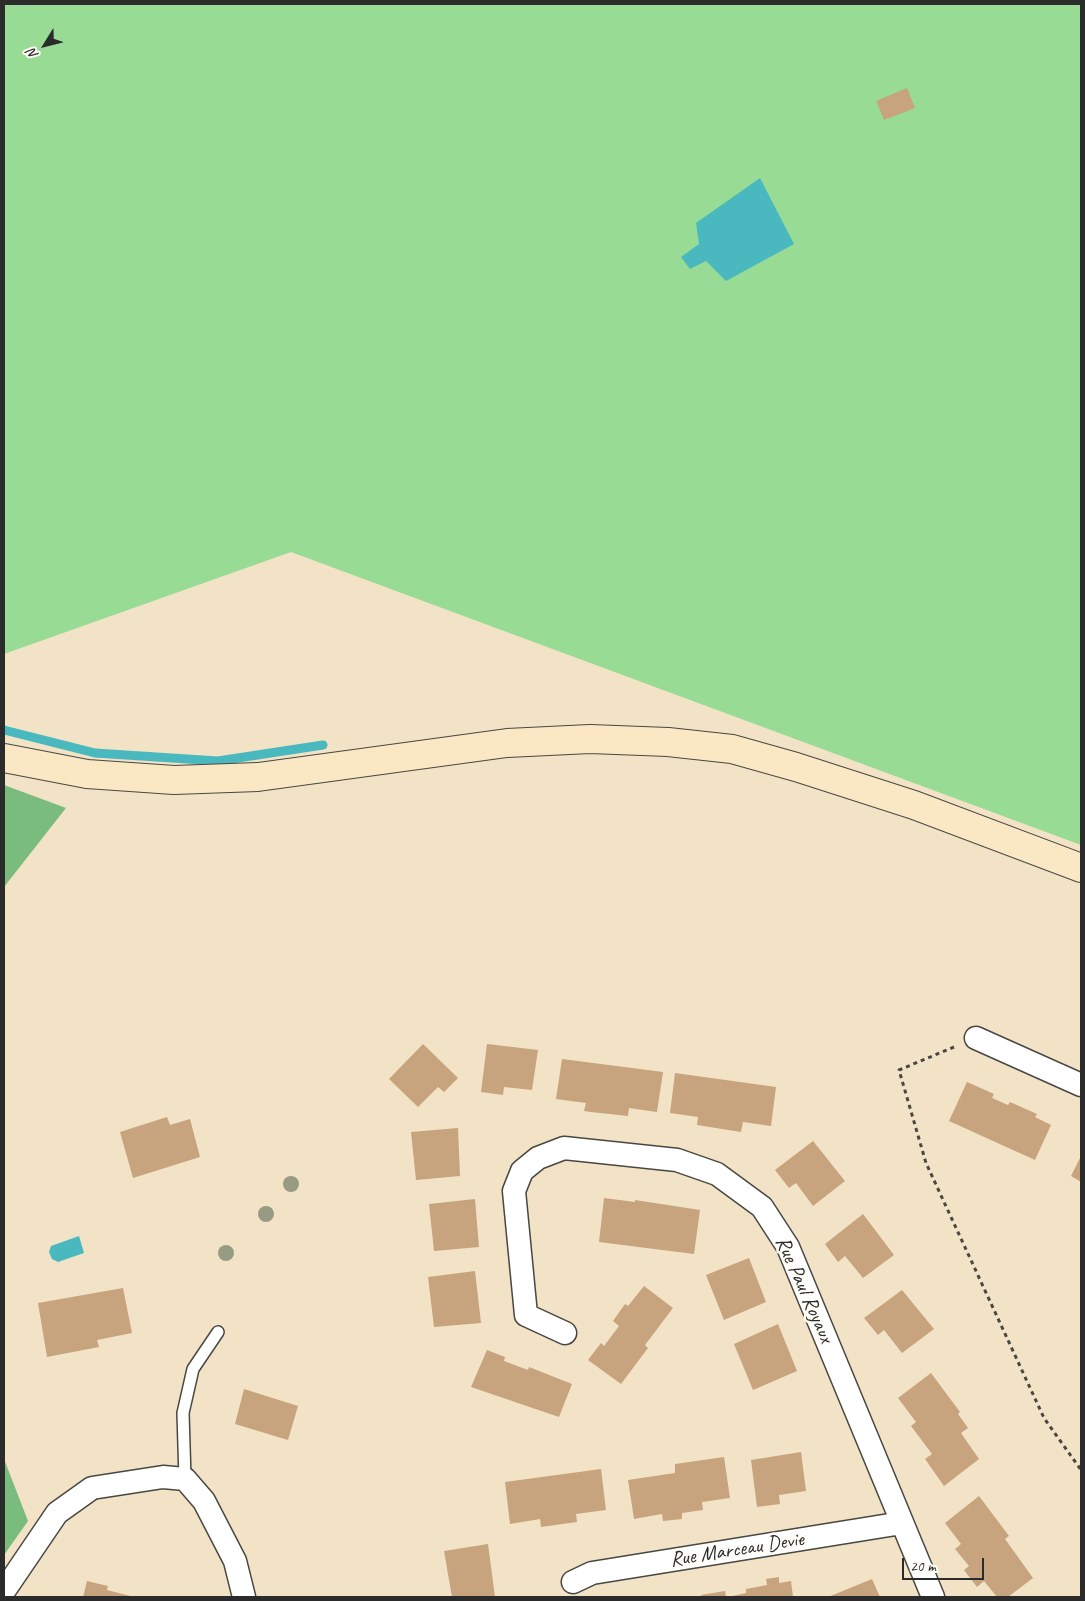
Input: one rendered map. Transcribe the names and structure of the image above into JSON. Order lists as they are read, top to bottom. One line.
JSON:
{"streets":{"street":["Rue Paul Royaux","Rue Marceau Devie"]},"crossings":[["Rue Paul Royaux","Rue Marceau Devie"]],"scale_bar":"20 m","north":"bottom left"}
